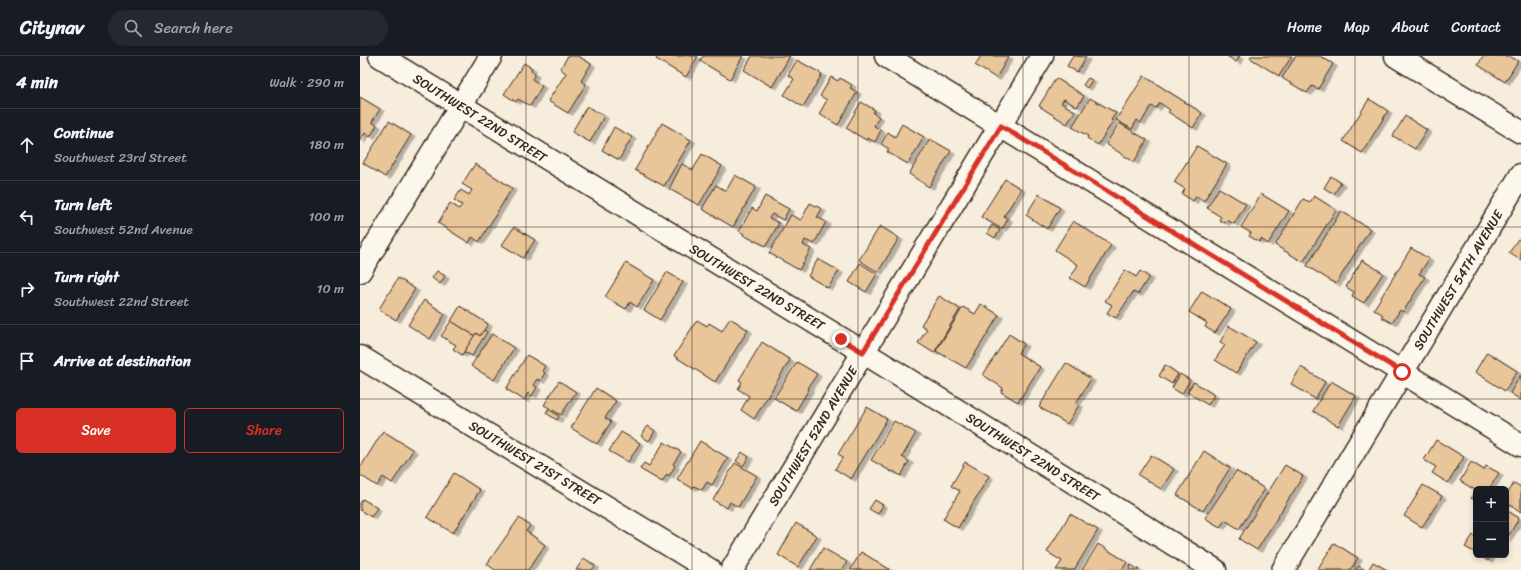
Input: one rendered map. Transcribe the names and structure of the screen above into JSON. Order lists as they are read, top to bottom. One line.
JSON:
{"streets":{"street":["SOUTHWEST 22ND STREET","SOUTHWEST 54TH AVENUE","SOUTHWEST 52ND AVENUE","SOUTHWEST 21ST STREET"]},"crossings":[["SOUTHWEST 22ND STREET","SOUTHWEST 52ND AVENUE"]],"page":{"header":"Citynav","search":"Search here","nav":["Home","Map","About","Contact"],"heading":["4 min","Walk · 290 m"],"list":[["Continue","Southwest 23rd Street","180 m"],["Turn left","Southwest 52nd Avenue","100 m"],["Turn right","Southwest 22nd Street","10 m"],"Arrive at destination"],"buttons":["Save","Share"],"map_buttons":["+","−"]}}
